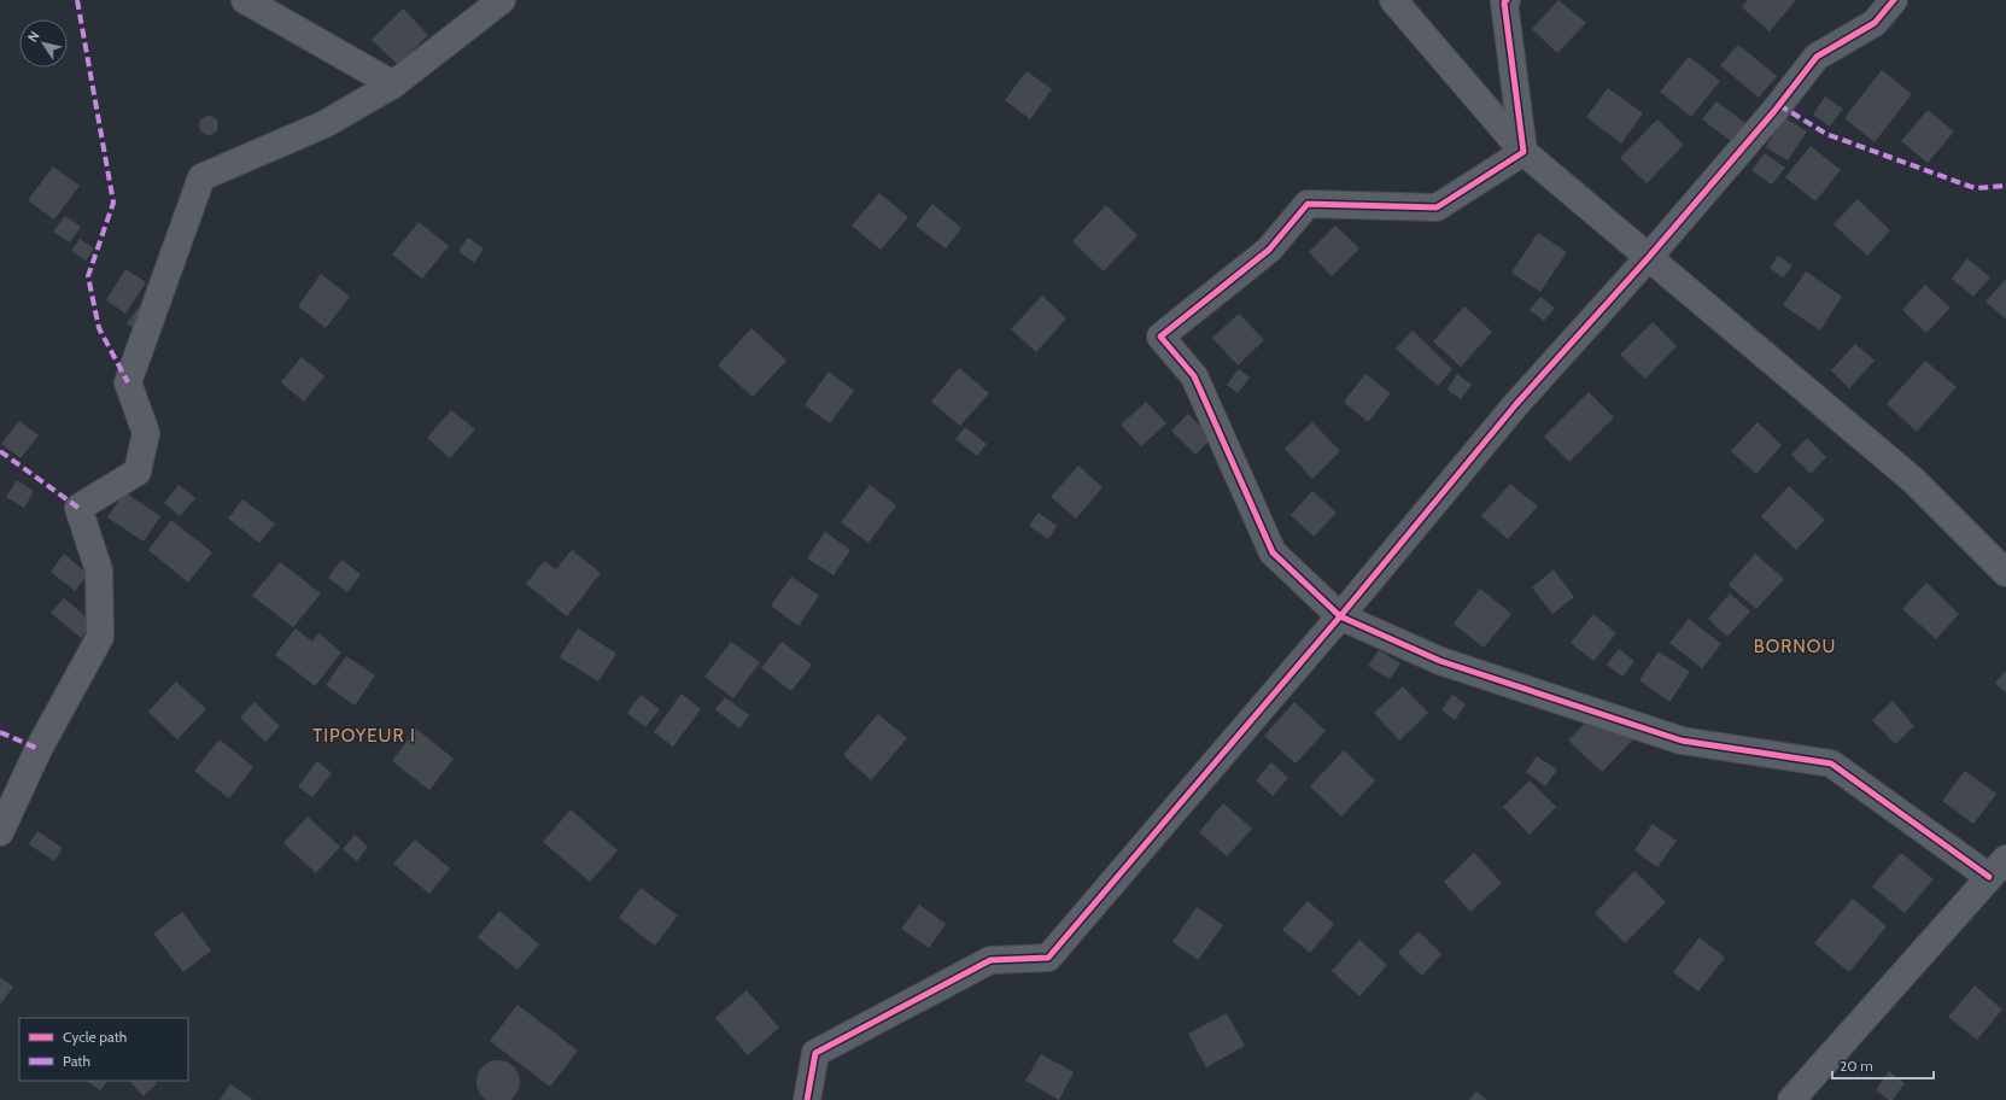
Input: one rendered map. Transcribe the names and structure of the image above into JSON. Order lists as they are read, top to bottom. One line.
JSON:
{"districts":["BORNOU","TIPOYEUR I"],"legend":["Cycle path","Path"],"scale_bar":"20 m","north":"top left"}
